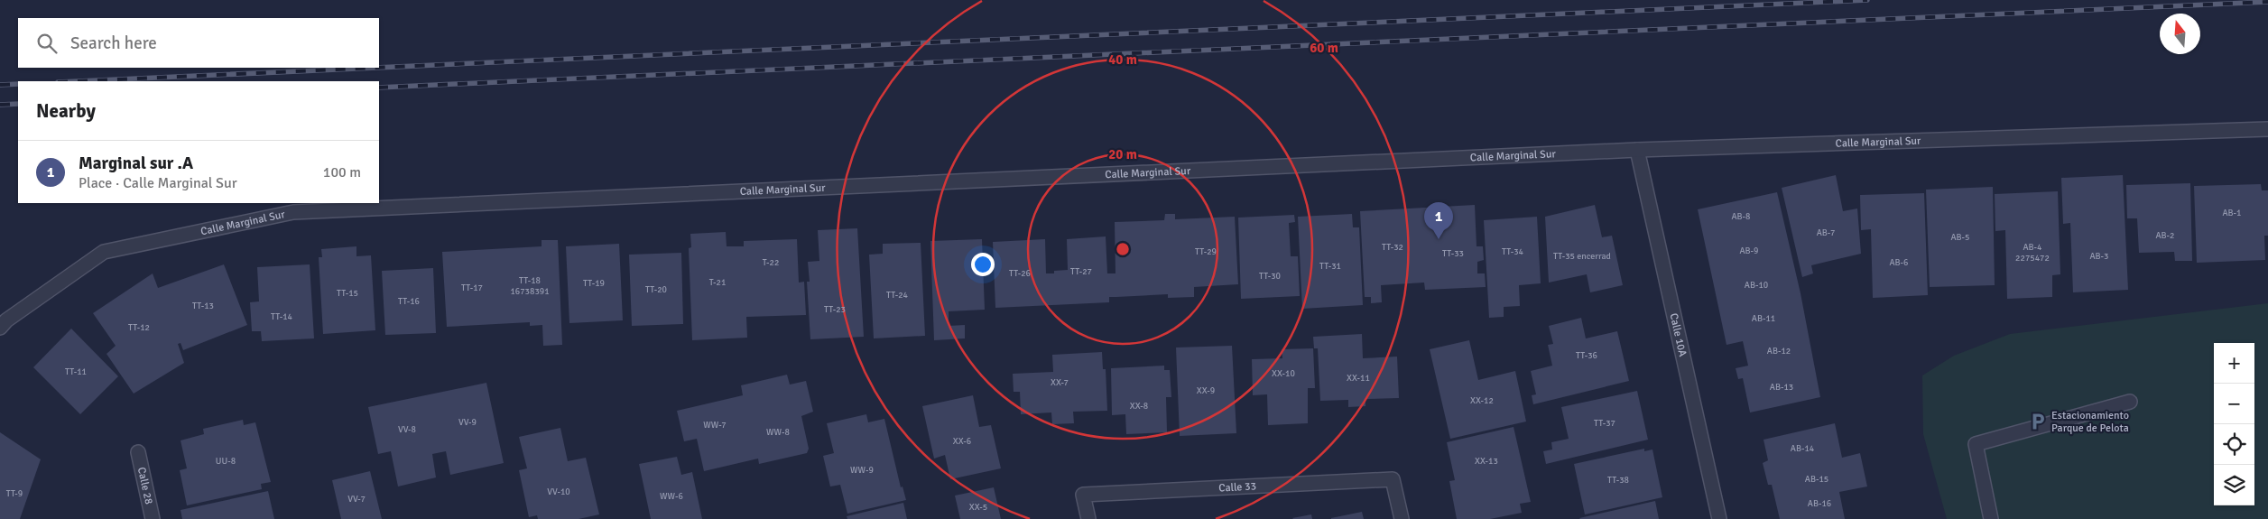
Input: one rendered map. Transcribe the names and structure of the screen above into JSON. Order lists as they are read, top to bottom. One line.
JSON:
{"streets":{"street":["Calle Marginal Sur","Calle 10A","Calle 28","Calle 33"]},"crossings":[["Calle Marginal Sur","Calle 10A"]],"places":{"parking":["Estacionamiento Parque de Pelota"]},"house_numbers":["AB-1","AB-8","AB-7","AB-2","AB-5","TT-32","AB-4 2275472","AB-9","TT-29","TT-34","TT-33","TT-35 encerrad","AB-3","T-22","AB-6","TT-31","TT-27","TT-26","TT-30","TT-18 16738391","T-21","TT-19","AB-10","TT-17","TT-20","TT-15","TT-24","TT-16","TT-13","TT-23","TT-14","AB-11","TT-12","AB-12","TT-36","TT-11","XX-10","XX-11","XX-7","AB-13","XX-9","XX-12","XX-8","VV-9","TT-37","WW-7","VV-8","WW-8","XX-6","AB-14","UU-8","XX-13","WW-9","AB-15","TT-38","VV-10","TT-9","WW-6","VV-7","AB-16","XX-5"],"north":"top","page":{"search":"Search here","heading":"Nearby","list":[{"mark":"1","name":"Marginal sur .A","note":"Place · Calle Marginal Sur","value":"100 m"}],"pins":"1","map_buttons":["+","−"]},"rings":["60 m","40 m","20 m"]}
